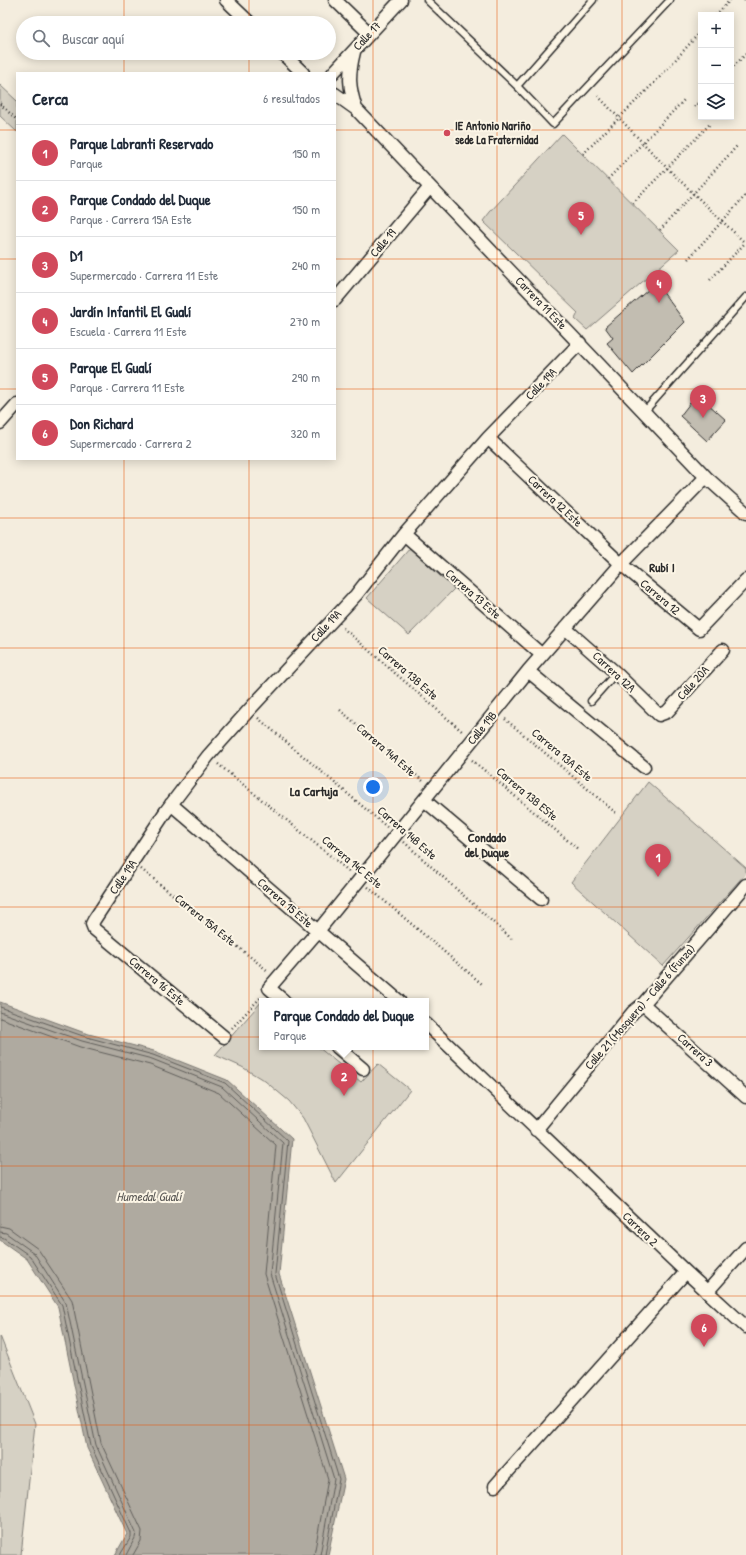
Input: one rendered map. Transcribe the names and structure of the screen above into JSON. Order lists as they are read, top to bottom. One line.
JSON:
{"streets":{"street":["Calle 17","Calle 19","Carrera 11 Este","Calle 19A","Carrera 12 Este","Carrera 13 Este","Carrera 12","Carrera 12A","Calle 20A","Calle 19B","Carrera 15 Este","Carrera 16 Este","Calle 21 (Mosquera) - Calle 6 (Funza)","Carrera 3","Carrera 2"],"path":["Carrera 13B Este","Carrera 14A Este","Carrera 13A Este","Carrera 13B ESte","Carrera 14B Este","Carrera 14C Este","Carrera 15A Este"]},"crossings":[["Calle 19","Carrera 11 Este"],["Carrera 11 Este","Calle 19A"],["Carrera 11 Este","Calle 19B"],["Calle 19A","Carrera 12 Este"],["Calle 19A","Carrera 13 Este"],["Calle 19A","Carrera 13B Este"],["Calle 19A","Carrera 14B Este"],["Calle 19A","Carrera 14C Este"],["Calle 19A","Carrera 15 Este"],["Calle 19A","Carrera 15A Este"],["Calle 19A","Carrera 16 Este"],["Carrera 12 Este","Carrera 12"],["Carrera 12 Este","Calle 19B"],["Carrera 13 Este","Calle 19B"],["Carrera 12","Calle 19B"],["Carrera 12A","Calle 20A"],["Carrera 12A","Calle 19B"],["Carrera 13B Este","Calle 19B"],["Calle 19B","Carrera 14A Este"],["Calle 19B","Carrera 13A Este"],["Calle 19B","Carrera 13B ESte"],["Calle 19B","Carrera 14B Este"],["Calle 19B","Carrera 14C Este"],["Calle 19B","Carrera 15 Este"],["Calle 19B","Carrera 15A Este"],["Calle 21 (Mosquera) - Calle 6 (Funza)","Carrera 3"],["Calle 21 (Mosquera) - Calle 6 (Funza)","Carrera 2"]],"districts":["Rubí I","La Cartuja","Condado del Duque"],"water":["Humedal Gualí"],"places":["IE Antonio Nariño sede La Fraternidad"],"page":{"map_buttons":["+","−"],"search":"Buscar aquí","heading":["Cerca","6 resultados"],"list":[{"mark":"1","name":"Parque Labranti Reservado","note":"Parque","value":"150 m"},{"mark":"2","name":"Parque Condado del Duque","note":"Parque · Carrera 15A Este","value":"150 m"},{"mark":"3","name":"D1","note":"Supermercado · Carrera 11 Este","value":"240 m"},{"mark":"4","name":"Jardín Infantil El Gualí","note":"Escuela · Carrera 11 Este","value":"270 m"},{"mark":"5","name":"Parque El Gualí","note":"Parque · Carrera 11 Este","value":"290 m"},{"mark":"6","name":"Don Richard","note":"Supermercado · Carrera 2","value":"320 m"}],"pins":["5","4","3","1","2","6"],"popup":["Parque Condado del Duque","Parque"]}}
